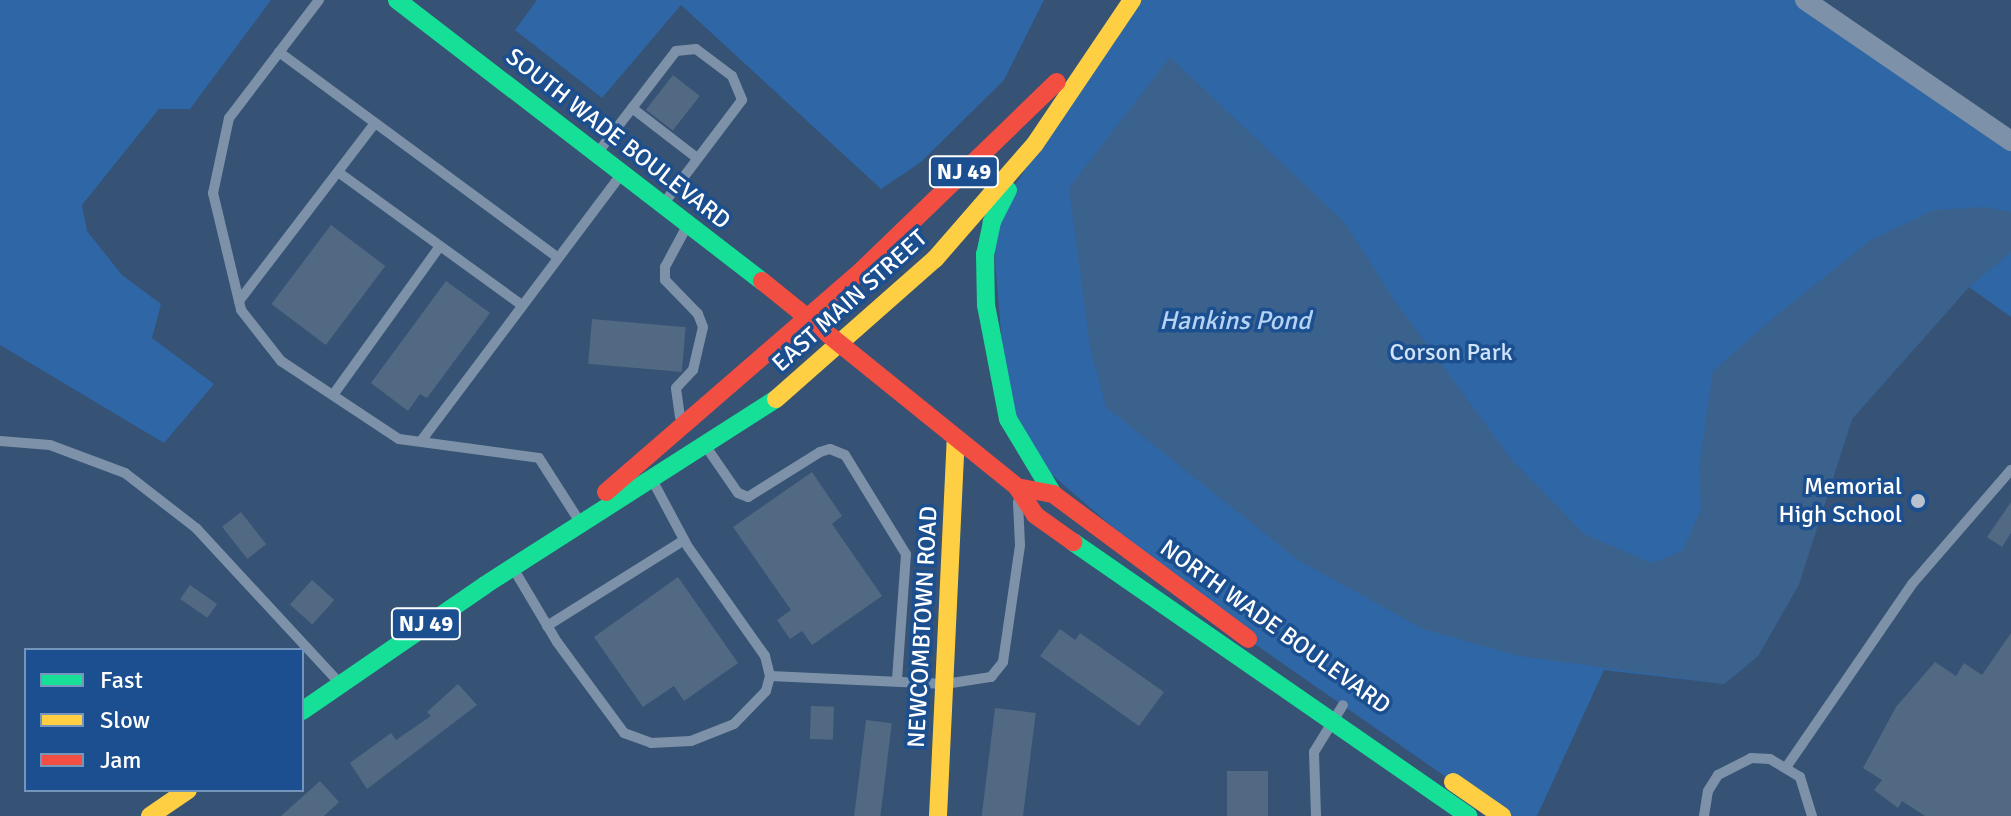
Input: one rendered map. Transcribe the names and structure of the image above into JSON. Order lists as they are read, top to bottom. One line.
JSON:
{"streets":{"main road":["SOUTH WADE BOULEVARD","NJ 49","EAST MAIN STREET","NEWCOMBTOWN ROAD","NORTH WADE BOULEVARD"]},"crossings":[["SOUTH WADE BOULEVARD","EAST MAIN STREET"],["SOUTH WADE BOULEVARD","NORTH WADE BOULEVARD"],["EAST MAIN STREET","NORTH WADE BOULEVARD"],["NEWCOMBTOWN ROAD","NORTH WADE BOULEVARD"]],"water":["Hankins Pond"],"parks":["Corson Park"],"places":["Memorial High School"],"legend":["Fast","Slow","Jam"]}
